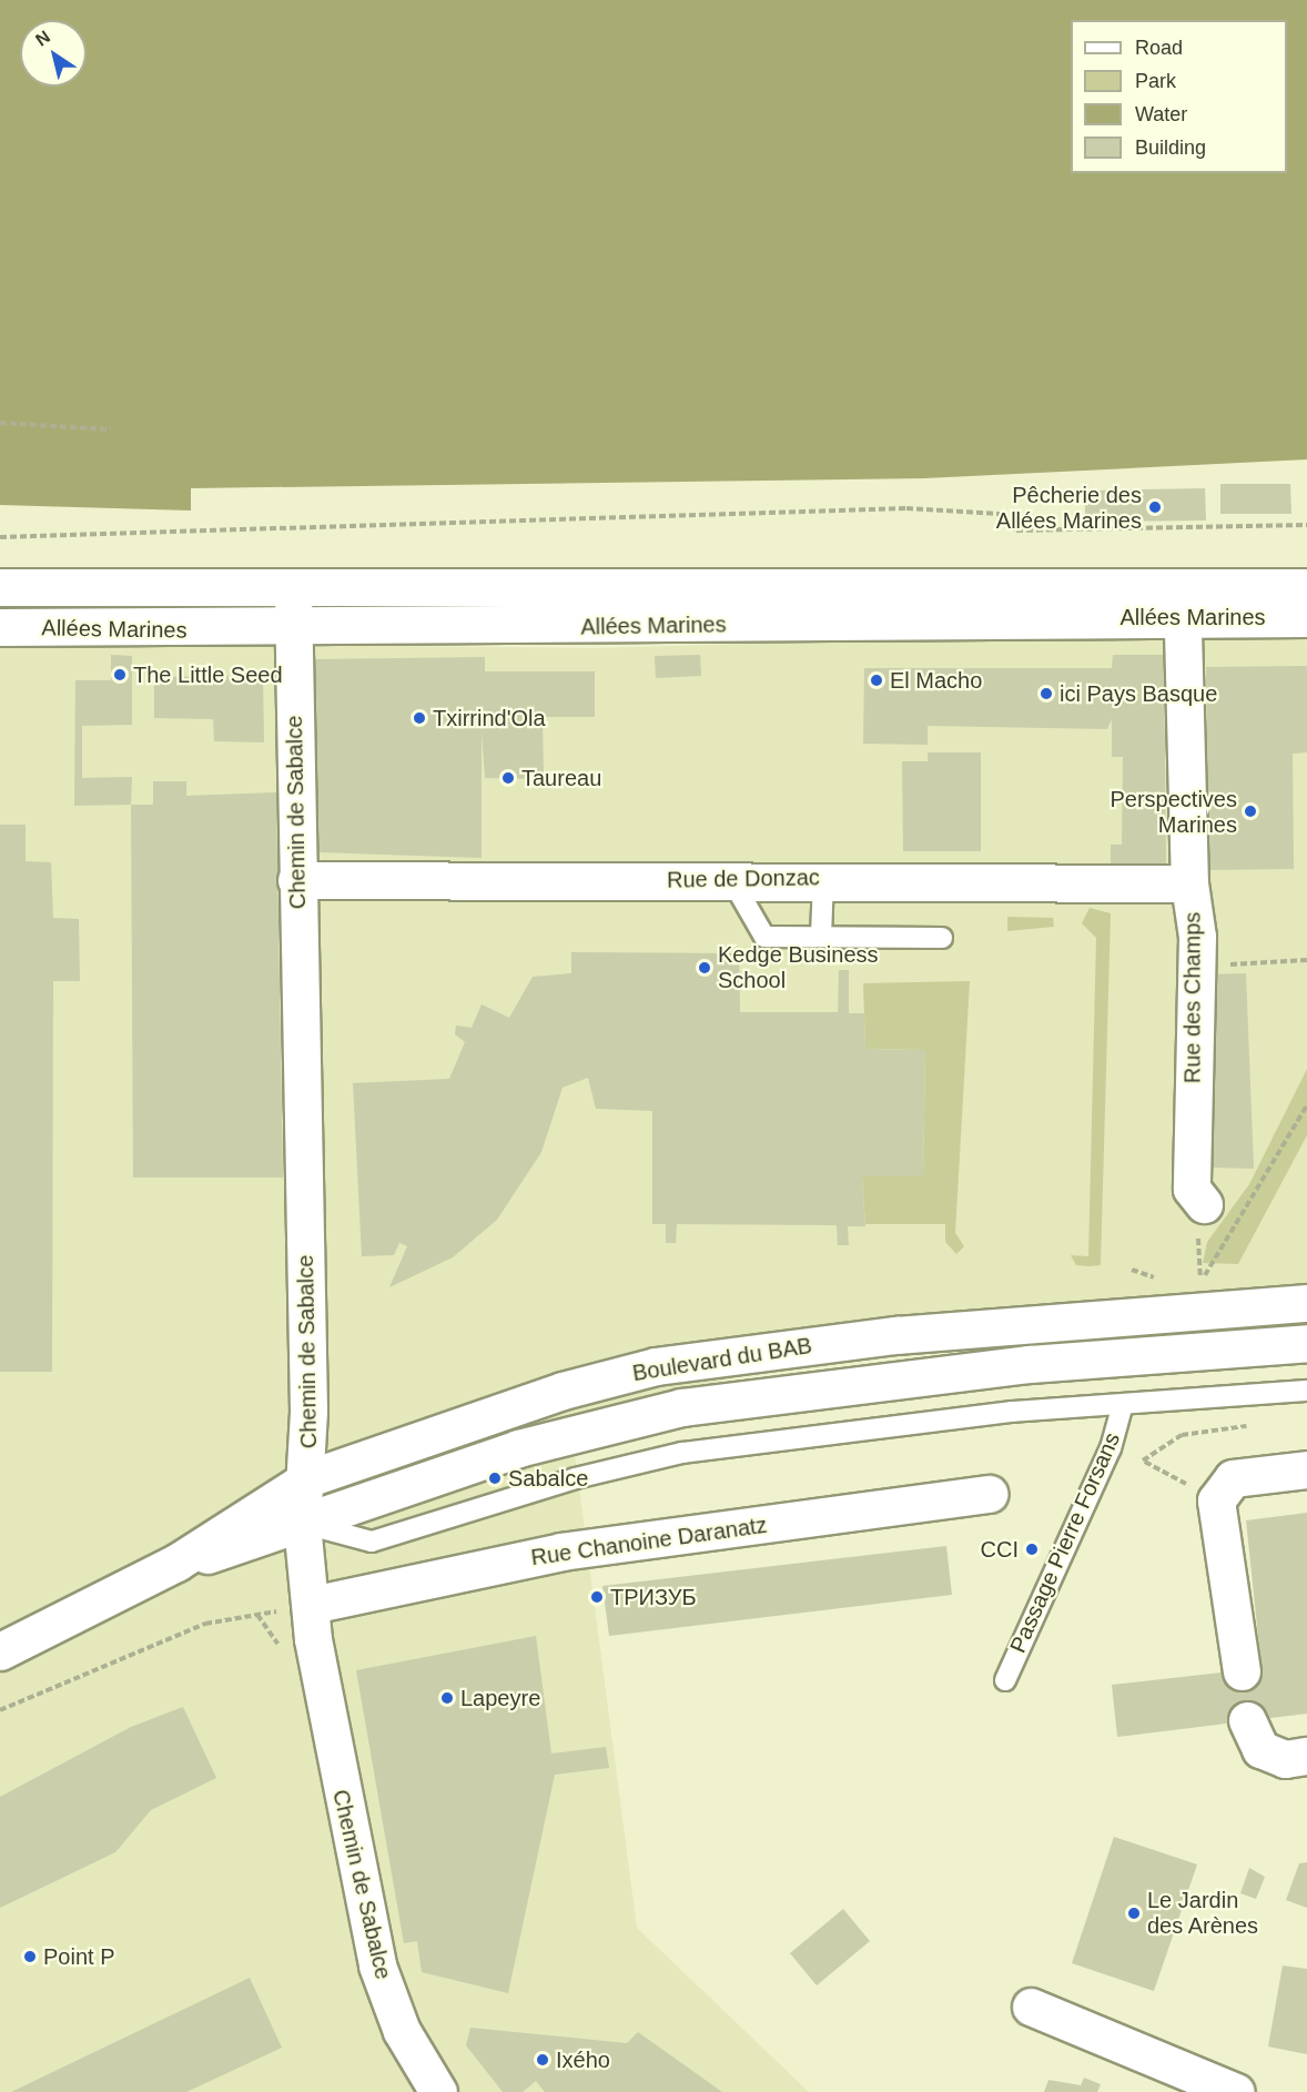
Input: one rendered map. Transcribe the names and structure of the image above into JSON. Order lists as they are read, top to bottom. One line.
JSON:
{"streets":{"main road":["Allées Marines","Chemin de Sabalce","Rue de Donzac","Rue des Champs","Boulevard du BAB","Rue Chanoine Daranatz"],"lane":["Passage Pierre Forsans"]},"crossings":[["Allées Marines","Chemin de Sabalce"],["Allées Marines","Rue des Champs"],["Chemin de Sabalce","Rue de Donzac"],["Chemin de Sabalce","Boulevard du BAB"],["Chemin de Sabalce","Rue Chanoine Daranatz"],["Rue de Donzac","Rue des Champs"]],"places":["Pêcherie des Allées Marines","The Little Seed","El Macho","ici Pays Basque","Txirrind'Ola","Taureau","Perspectives Marines","Kedge Business School","Sabalce","CCI","ТРИЗУБ","Lapeyre","Le Jardin des Arènes","Point P","Ixého"],"legend":["Road","Park","Water","Building"],"north":"top left"}
